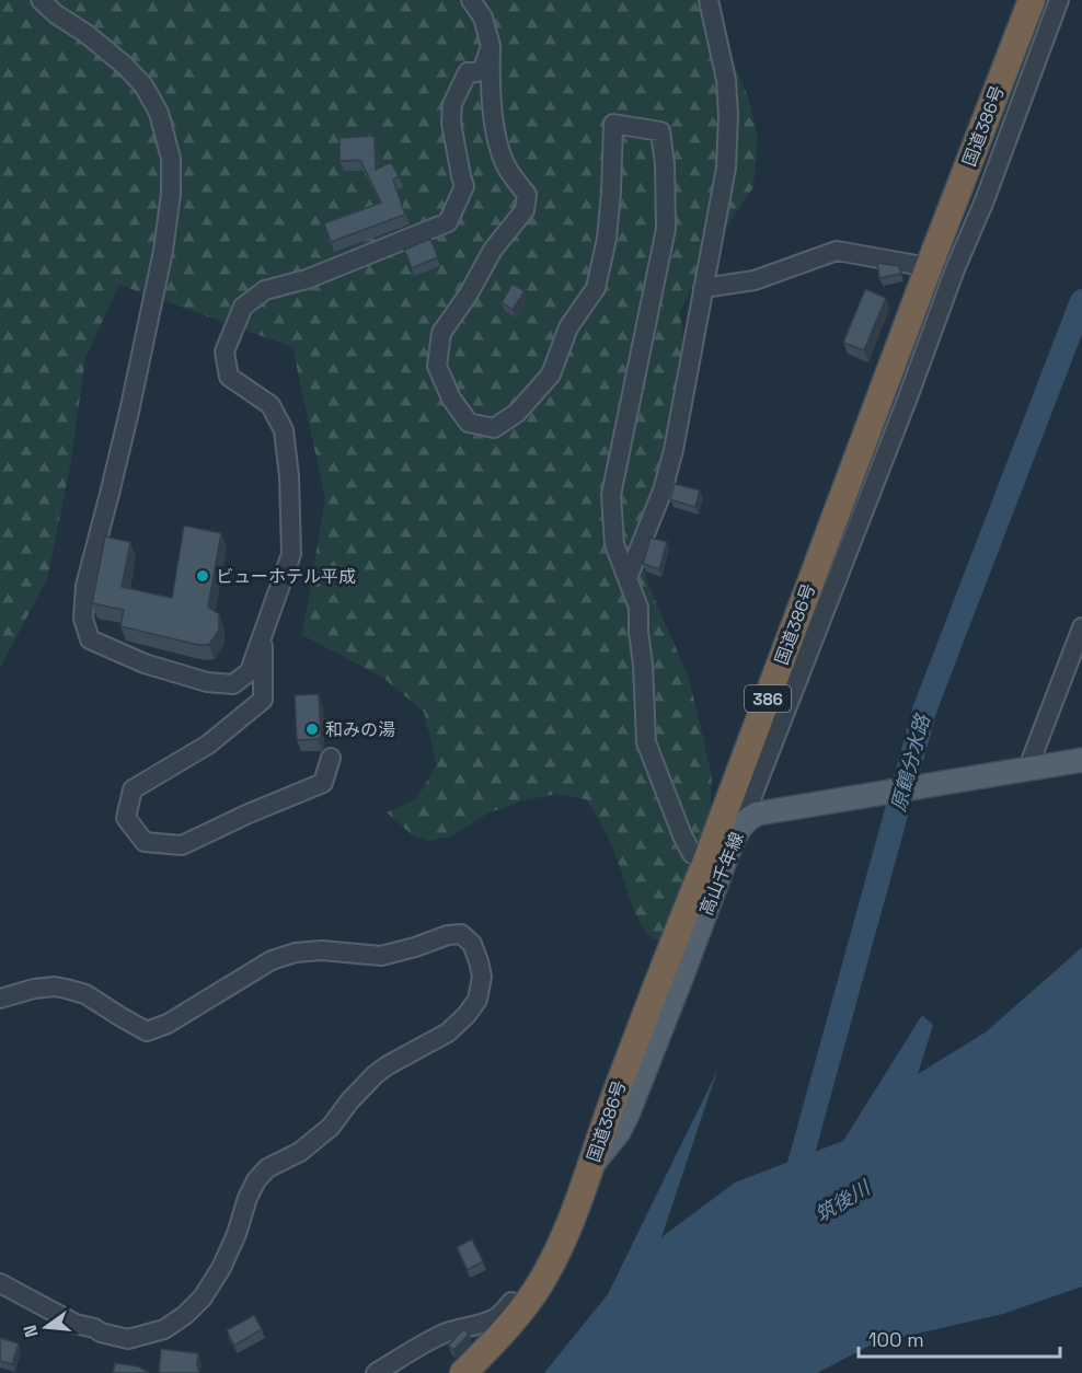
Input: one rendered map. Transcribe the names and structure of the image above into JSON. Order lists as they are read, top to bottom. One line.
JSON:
{"streets":{"highway":["国道386号","386"],"main road":["高山千年線"]},"crossings":[["国道386号","高山千年線"]],"water":["原鶴分水路","筑後川"],"places":["ビューホテル平成","和みの湯"],"scale_bar":"100 m","north":"left"}
